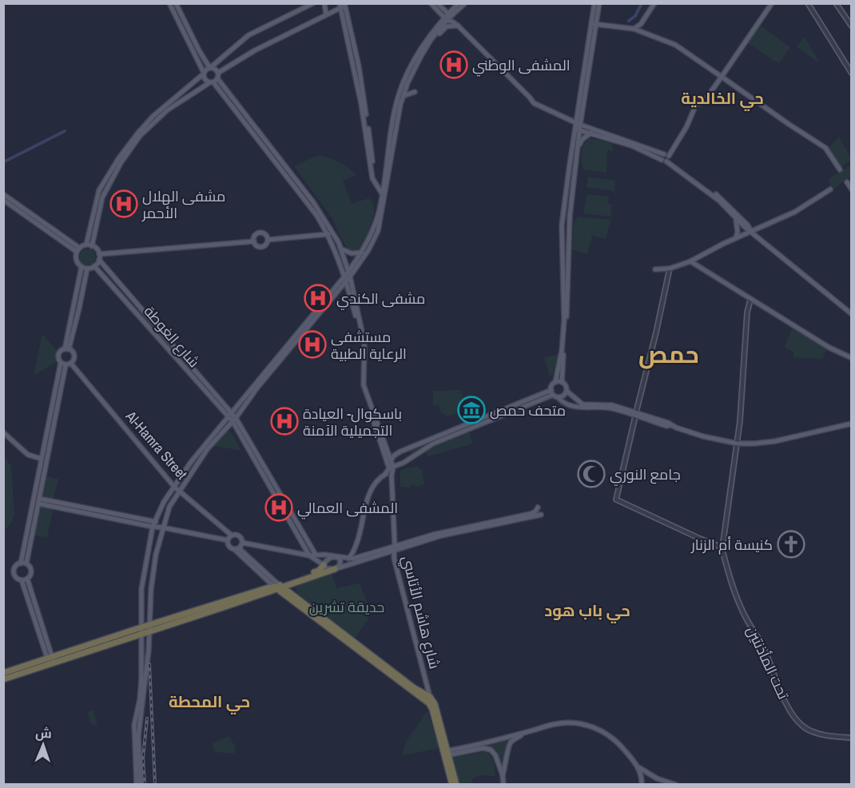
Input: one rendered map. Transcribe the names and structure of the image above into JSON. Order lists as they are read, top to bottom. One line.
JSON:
{"streets":{"main road":["شارع الغوطة","Al-Hamra Street","شارع هاشم الأتاسي"],"street":["تحت المأذنتين"]},"districts":["حي الخالدية","حمص","حي باب هود","حي المحطة"],"parks":["حديقة تشرين"],"places":{"hospital":["المشفى الوطني","مشفى الهلال الأحمر","مشفى الكندي","مستشفى الرعاية الطبية","باسكوال- العيادة التجميلية الآمنة","المشفى العمالي"],"museum":["متحف حمص"],"mosque":["جامع النوري"],"church":["كنيسة أم الزنار"]},"north":"top"}
